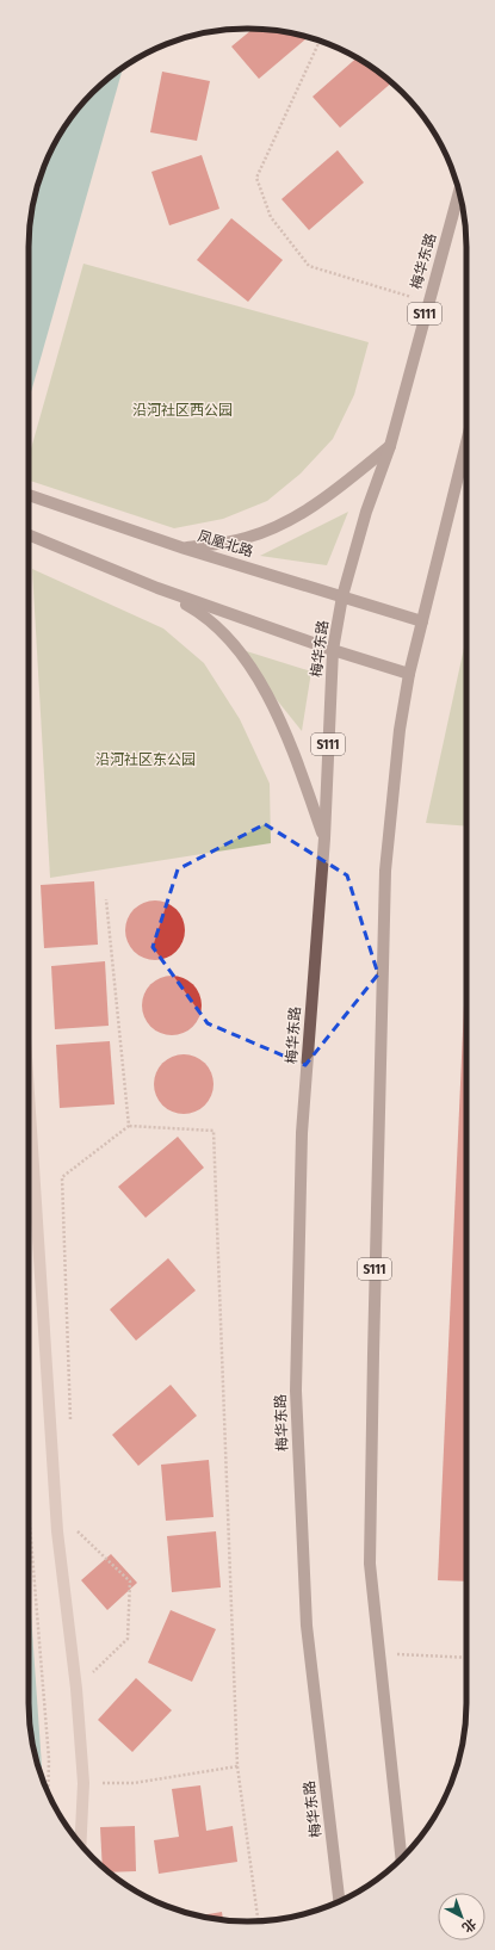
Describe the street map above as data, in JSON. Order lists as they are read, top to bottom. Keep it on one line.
{"streets":{"main road":["梅华东路","S111","凤凰北路"]},"crossings":[["梅华东路","凤凰北路"],["S111","凤凰北路"]],"parks":["沿河社区西公园","沿河社区东公园"],"north":"bottom right"}
